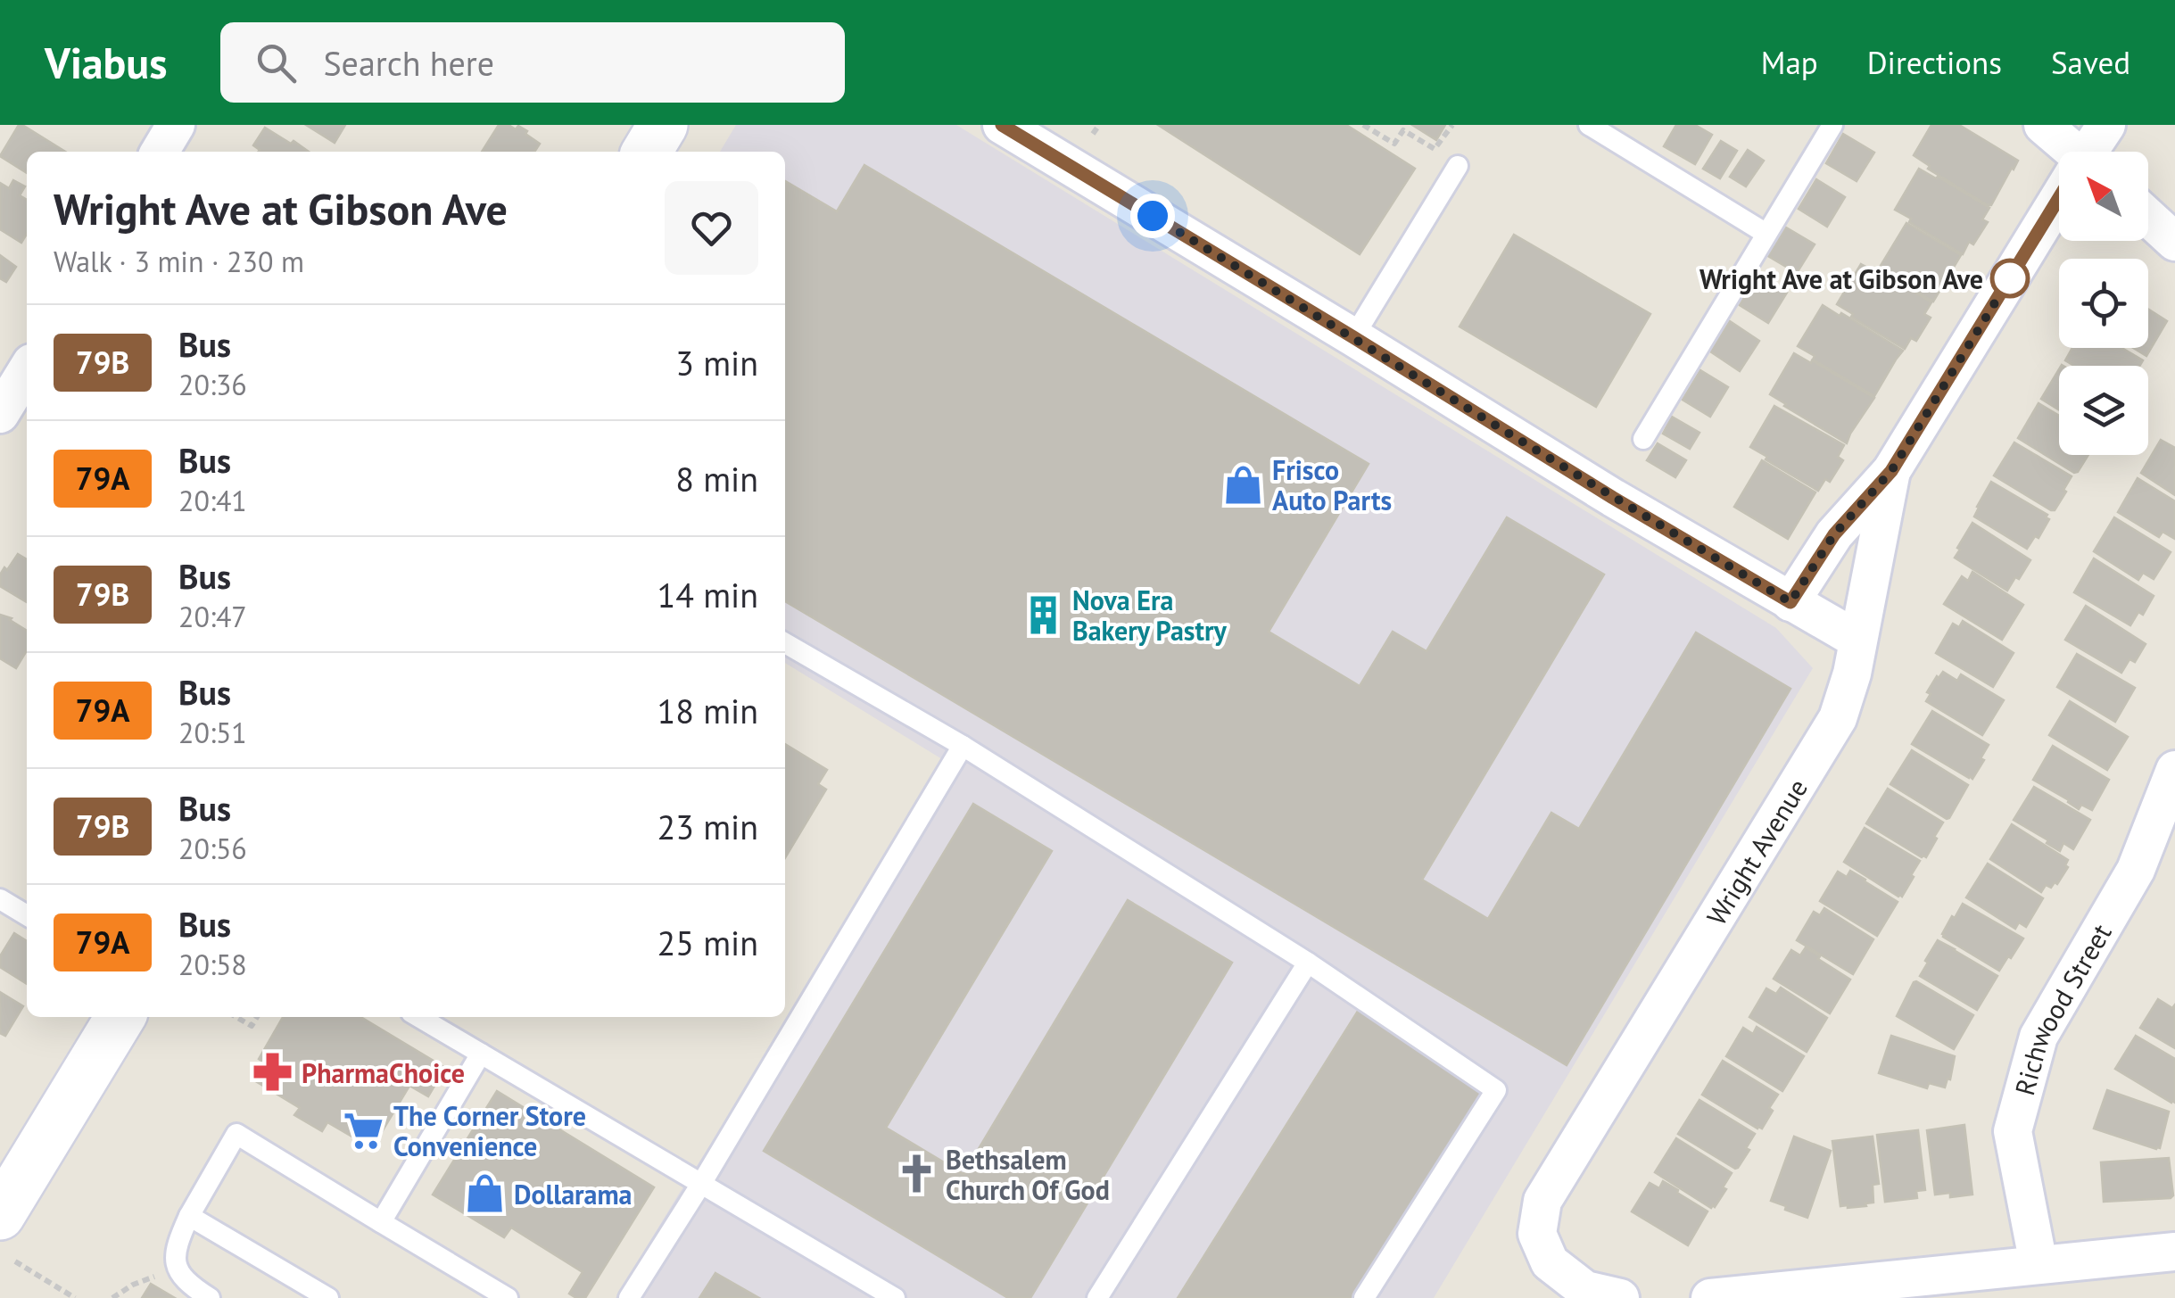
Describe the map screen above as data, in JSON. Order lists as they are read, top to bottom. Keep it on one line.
{"streets":{"street":["Wright Avenue","Richwood Street"]},"places":{"other":["Wright Ave at Gibson Ave"],"shop":["Frisco Auto Parts","Dollarama"],"building":["Nova Era Bakery Pastry"],"pharmacy":["PharmaChoice"],"supermarket":["The Corner Store Convenience"],"church":["Bethsalem Church Of God"]},"lines":["bus line 79B"],"north":"top left","page":{"header":"Viabus","search":"Search here","nav":["Map","Directions","Saved"],"heading":["Wright Ave at Gibson Ave","Walk · 3 min · 230 m"],"list":[{"mark":"79B","name":"Bus","note":"20:36","value":"3 min"},{"mark":"79A","name":"Bus","note":"20:41","value":"8 min"},{"mark":"79B","name":"Bus","note":"20:47","value":"14 min"},{"mark":"79A","name":"Bus","note":"20:51","value":"18 min"},{"mark":"79B","name":"Bus","note":"20:56","value":"23 min"},{"mark":"79A","name":"Bus","note":"20:58","value":"25 min"}]}}
